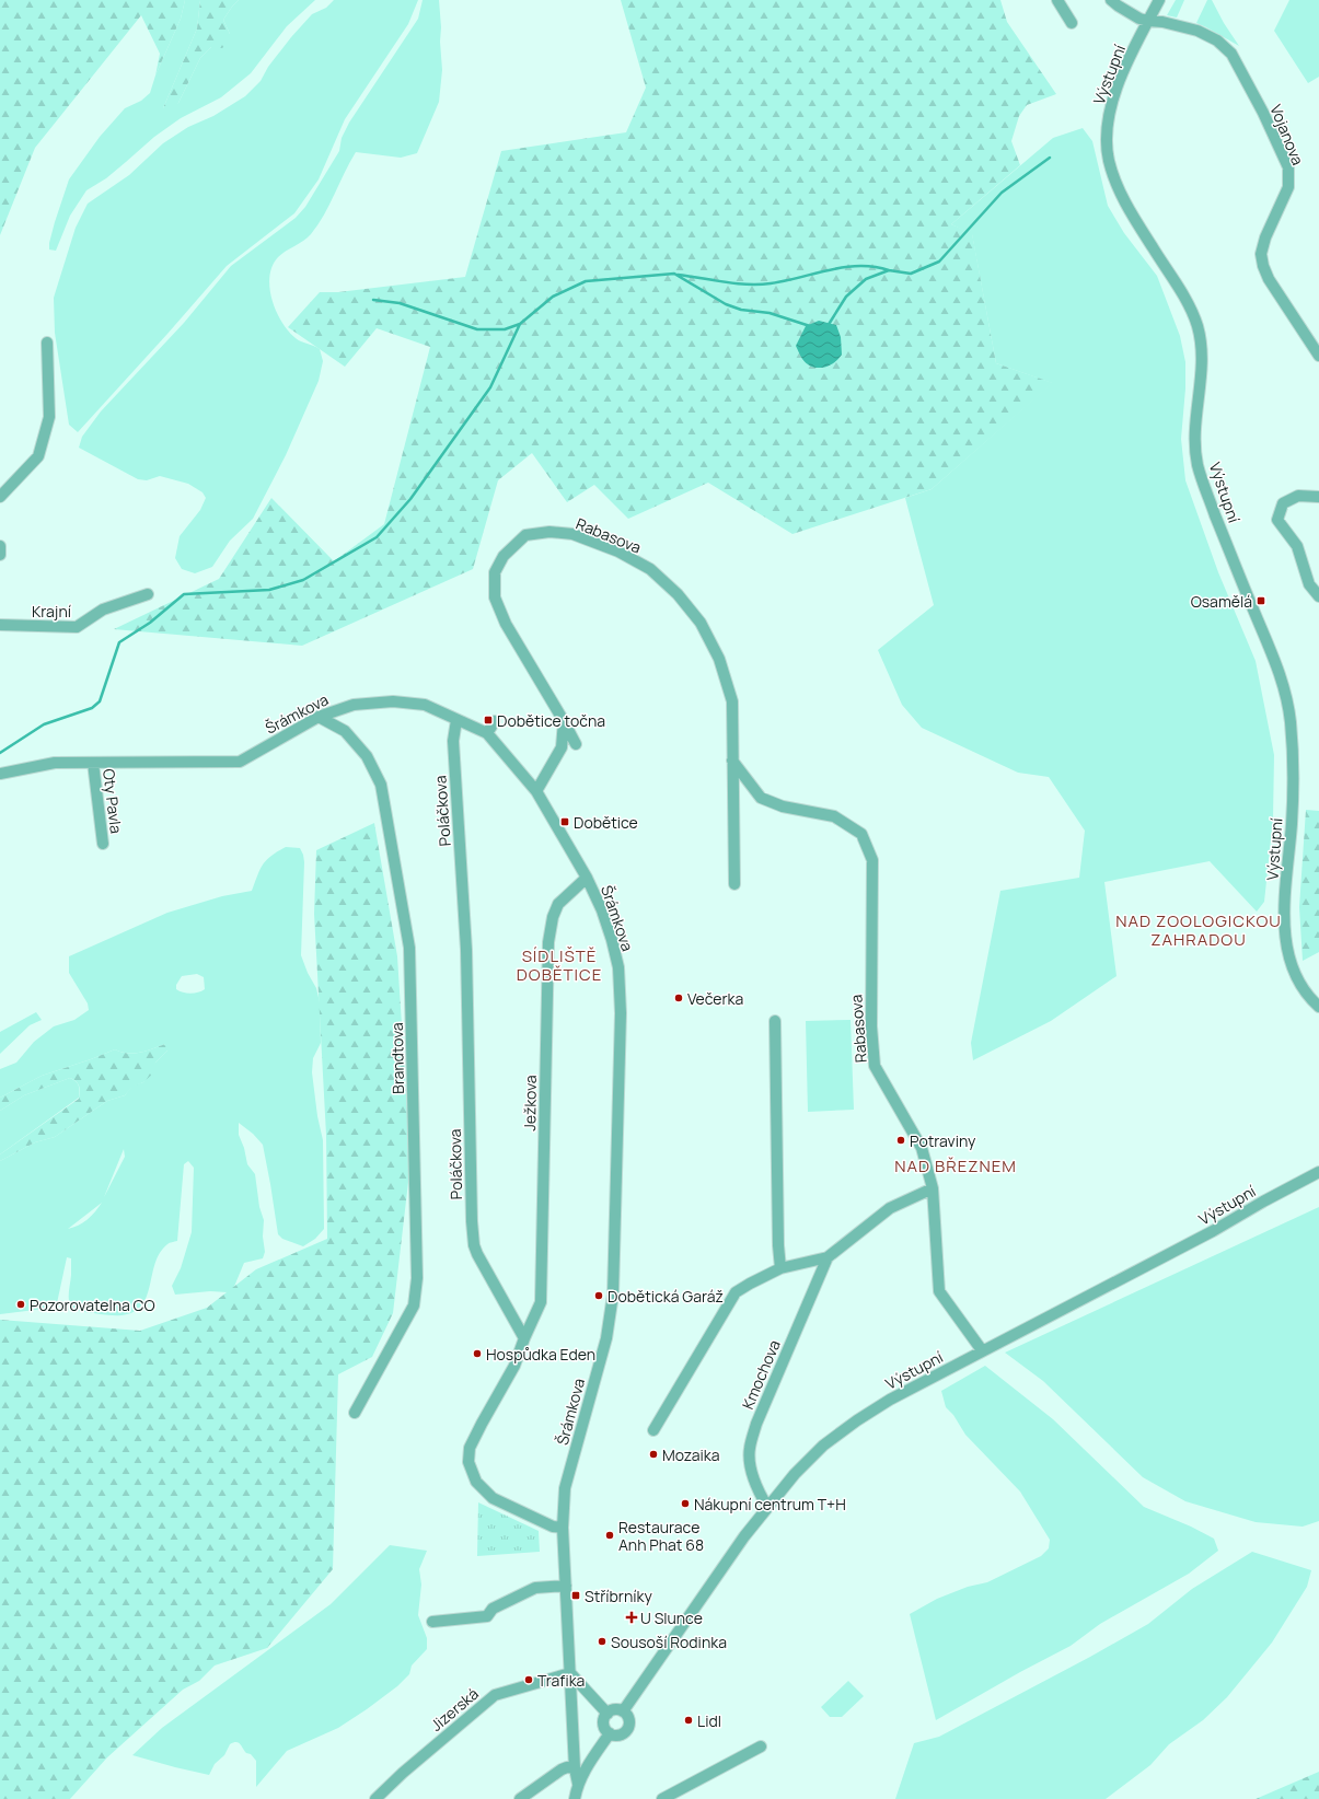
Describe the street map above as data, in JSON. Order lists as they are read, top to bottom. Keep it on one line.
{"streets":{"street":["Výstupní","Vojanova","Rabasova","Krajní","Šrámkova","Oty Pavla","Poláčkova","Brandtova","Ježkova","Kmochova","Jizerská"]},"crossings":[["Výstupní","Vojanova"],["Výstupní","Rabasova"],["Výstupní","Kmochova"],["Rabasova","Kmochova"],["Šrámkova","Oty Pavla"],["Šrámkova","Poláčkova"],["Šrámkova","Brandtova"],["Šrámkova","Ježkova"],["Šrámkova","Jizerská"],["Poláčkova","Ježkova"]],"districts":["NAD ZOOLOGICKOU ZAHRADOU","SÍDLIŠTĚ DOBĚTICE","NAD BŘEZNEM"],"places":{"transit":["Osamělá","Dobětice točna","Dobětice","Stříbrníky"],"other":["Večerka","Potraviny","Dobětická Garáž","Pozorovatelna CO","Hospůdka Eden","Mozaika","Nákupní centrum T+H","Restaurace Anh Phat 68","Sousoší Rodinka","Trafika","Lidl"],"health":["U Slunce"]}}
